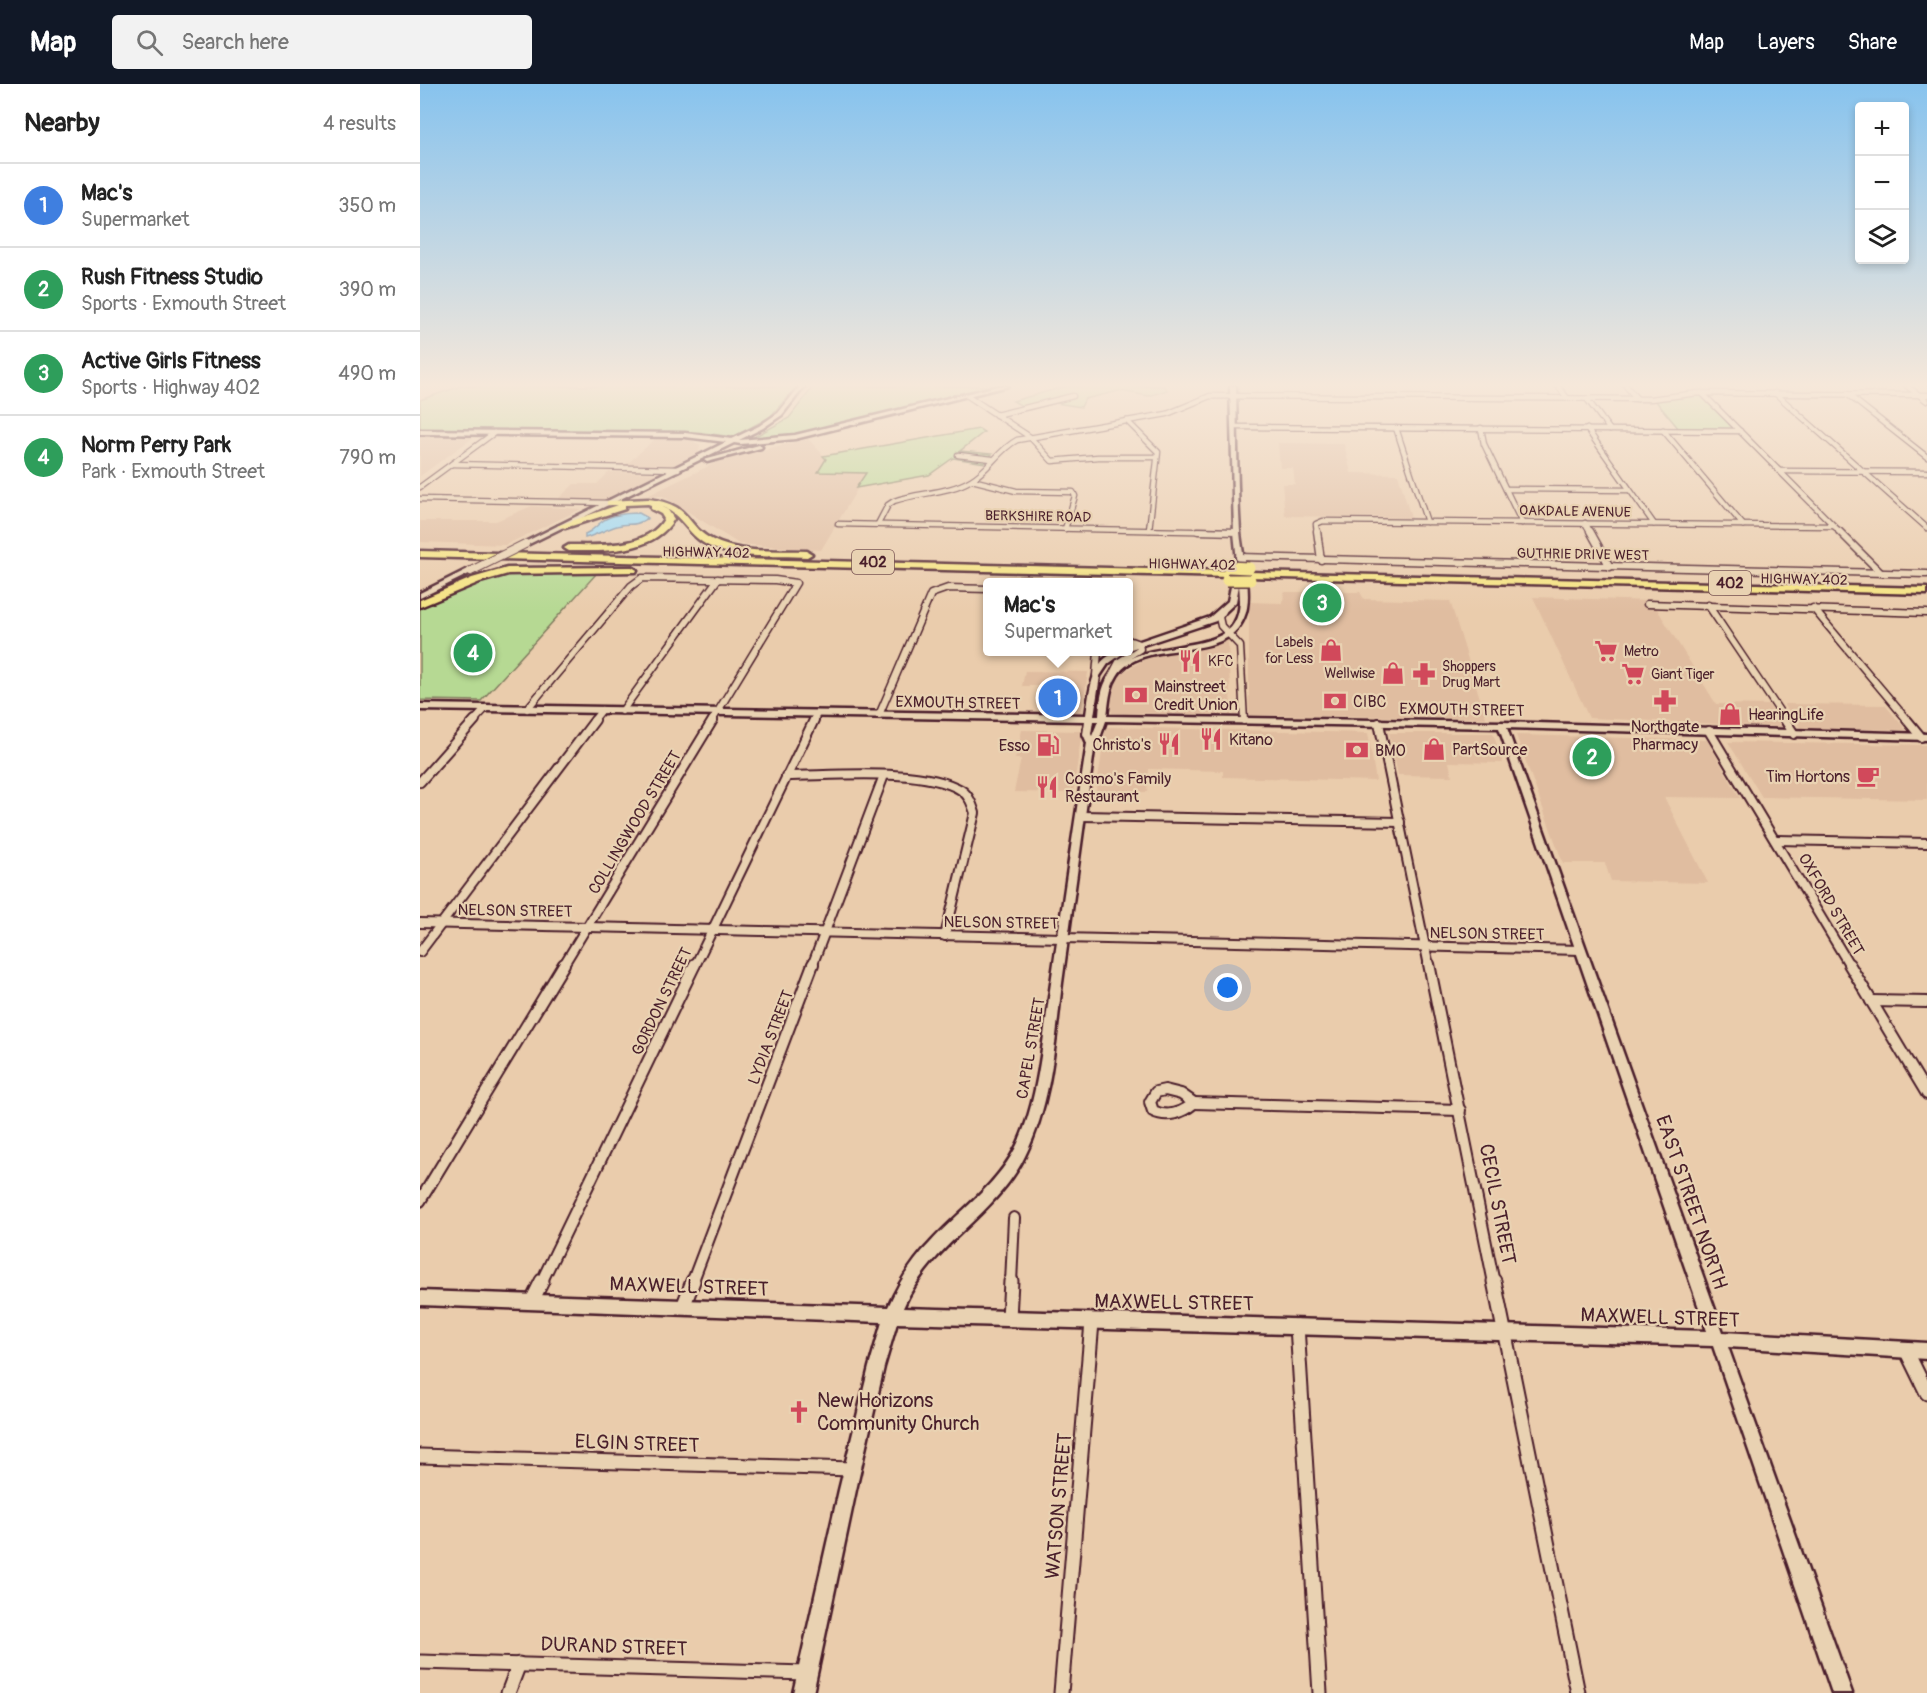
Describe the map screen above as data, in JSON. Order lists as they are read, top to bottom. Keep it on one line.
{"streets":{"highway":["HIGHWAY 402","402"],"street":["OAKDALE AVENUE","BERKSHIRE ROAD","GUTHRIE DRIVE WEST","EXMOUTH STREET","COLLINGWOOD STREET","OXFORD STREET","NELSON STREET","GORDON STREET","LYDIA STREET","CAPEL STREET","EAST STREET NORTH","CECIL STREET","MAXWELL STREET","ELGIN STREET","WATSON STREET","DURAND STREET"]},"crossings":[["OAKDALE AVENUE","GUTHRIE DRIVE WEST"],["EXMOUTH STREET","COLLINGWOOD STREET"],["EXMOUTH STREET","OXFORD STREET"],["EXMOUTH STREET","GORDON STREET"],["EXMOUTH STREET","CAPEL STREET"],["EXMOUTH STREET","EAST STREET NORTH"],["EXMOUTH STREET","CECIL STREET"],["COLLINGWOOD STREET","NELSON STREET"],["NELSON STREET","GORDON STREET"],["NELSON STREET","LYDIA STREET"],["NELSON STREET","CAPEL STREET"],["NELSON STREET","EAST STREET NORTH"],["NELSON STREET","CECIL STREET"],["GORDON STREET","MAXWELL STREET"],["LYDIA STREET","MAXWELL STREET"],["CAPEL STREET","MAXWELL STREET"],["CAPEL STREET","ELGIN STREET"],["CAPEL STREET","DURAND STREET"],["EAST STREET NORTH","MAXWELL STREET"],["CECIL STREET","MAXWELL STREET"],["MAXWELL STREET","WATSON STREET"]],"places":{"shop":["Labels for Less","Wellwise","HearingLife","PartSource"],"supermarket":["Metro","Giant Tiger"],"restaurant":["KFC","Kitano","Christo's","Cosmo's Family Restaurant"],"pharmacy":["Shoppers Drug Mart","Northgate Pharmacy"],"bank":["Mainstreet Credit Union","CIBC","BMO"],"fuel station":["Esso"],"cafe":["Tim Hortons"],"church":["New Horizons Community Church"]},"page":{"header":"Map","search":"Search here","nav":["Map","Layers","Share"],"heading":["Nearby","4 results"],"map_buttons":["+","−"],"list":[{"mark":"1","name":"Mac's","note":"Supermarket","value":"350 m"},{"mark":"2","name":"Rush Fitness Studio","note":"Sports · Exmouth Street","value":"390 m"},{"mark":"3","name":"Active Girls Fitness","note":"Sports · Highway 402","value":"490 m"},{"mark":"4","name":"Norm Perry Park","note":"Park · Exmouth Street","value":"790 m"}],"popup":["Mac's","Supermarket"],"pins":["3","4","1","2"]}}
